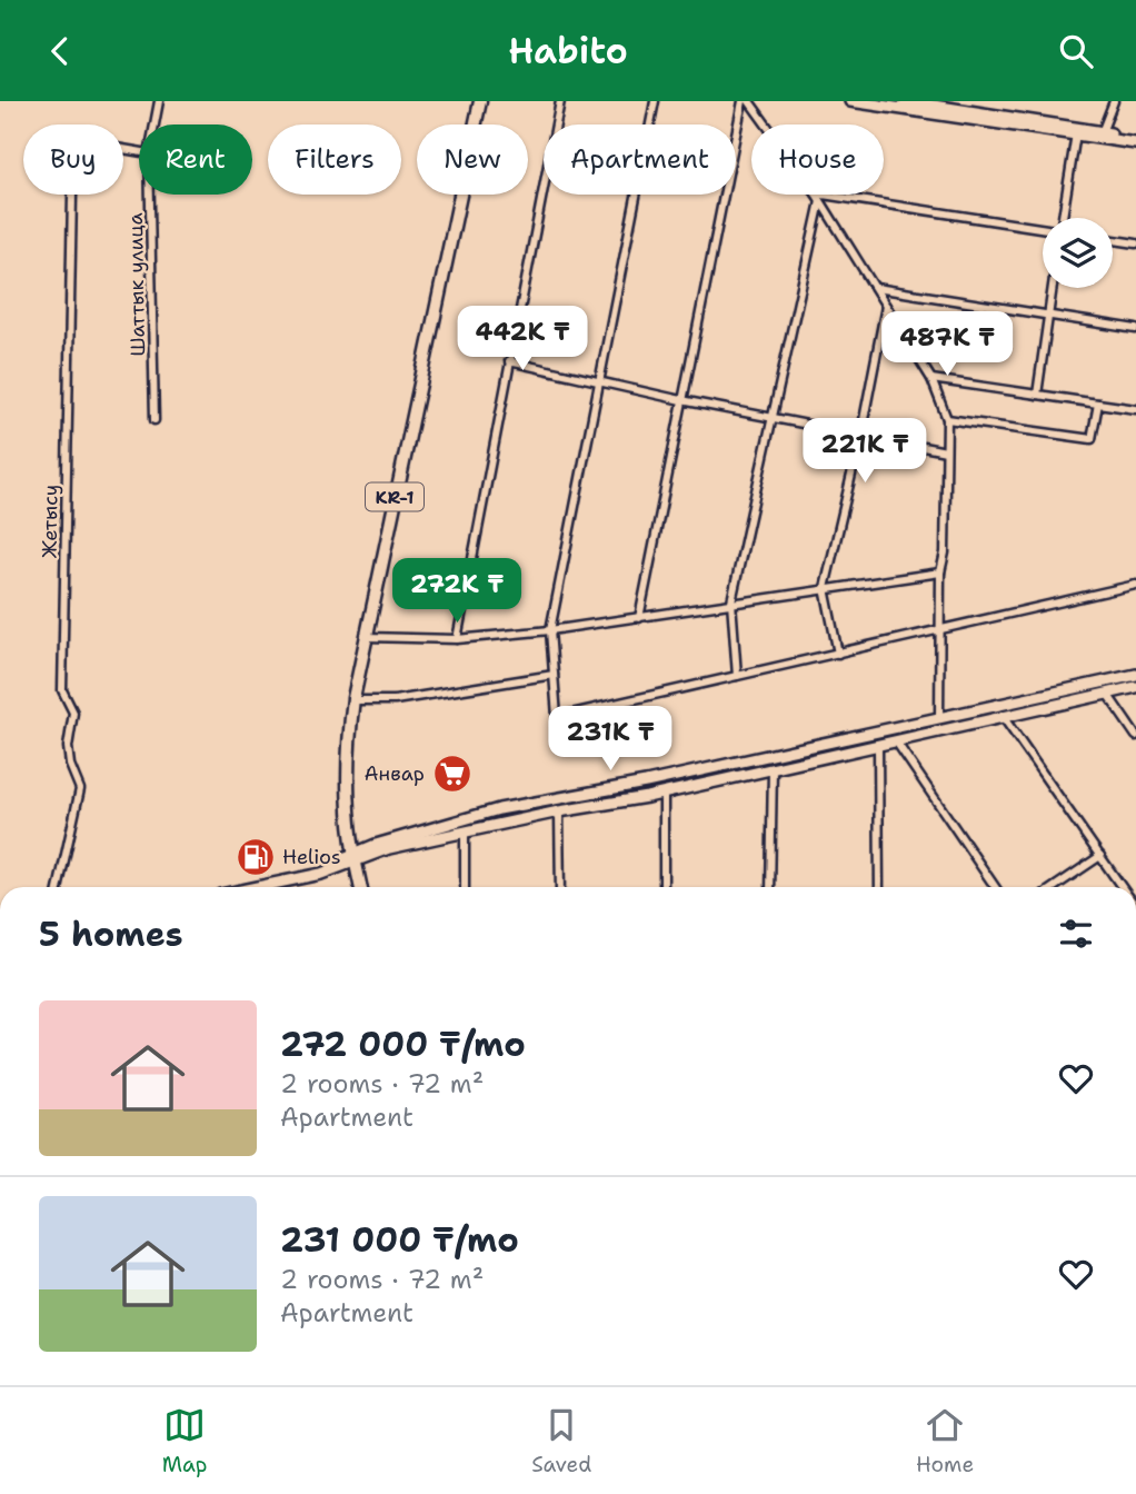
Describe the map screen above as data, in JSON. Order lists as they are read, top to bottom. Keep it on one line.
{"streets":{"main road":["KR-1"],"street":["Шаттык улица","Жетысу"]},"places":{"supermarket":["Анвар"],"fuel station":["Helios"]},"page":{"header":"Habito","chip":["Buy","Rent","Filters","New","Apartment","House"],"price":["442K ₸","487K ₸","221K ₸","272K ₸","231K ₸"],"heading":"5 homes","list":[{"name":"272 000 ₸/mo","note":"2 rooms · 72 m² · Apartment"},{"name":"231 000 ₸/mo","note":"2 rooms · 72 m² · Apartment"}],"tabs":["Map","Saved","Home"]}}
